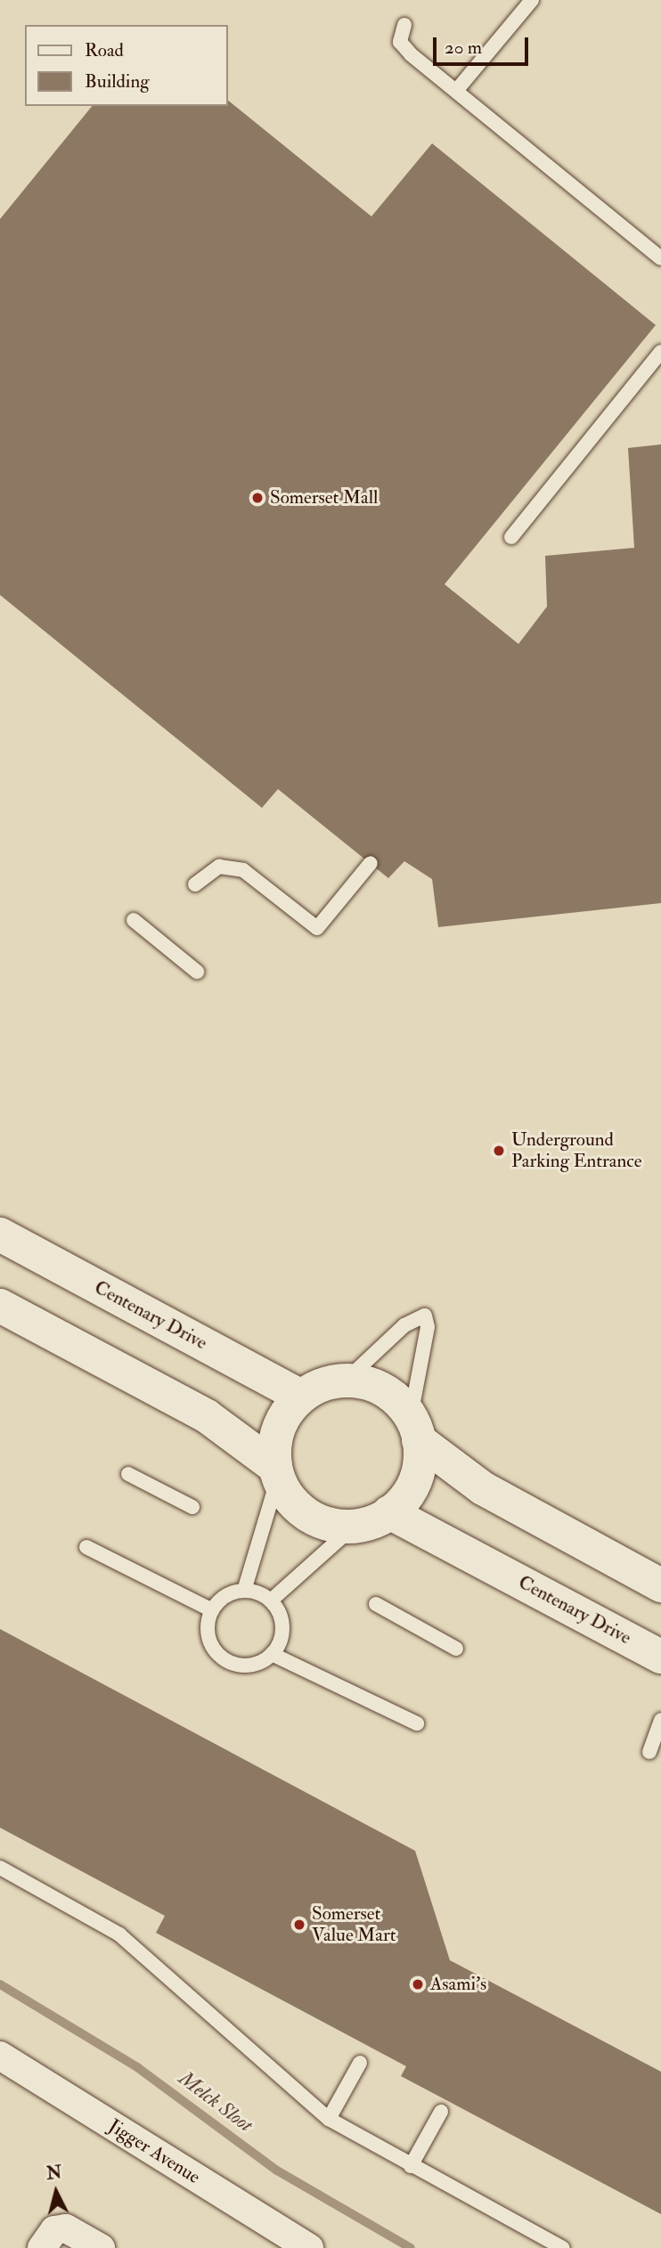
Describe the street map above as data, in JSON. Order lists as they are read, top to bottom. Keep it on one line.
{"streets":{"street":["Centenary Drive","Jigger Avenue"]},"water":["Melck Sloot"],"places":["Somerset Mall","Underground Parking Entrance","Somerset Value Mart","Asami's"],"legend":["Road","Building"],"scale_bar":"20 m","north":"top"}
